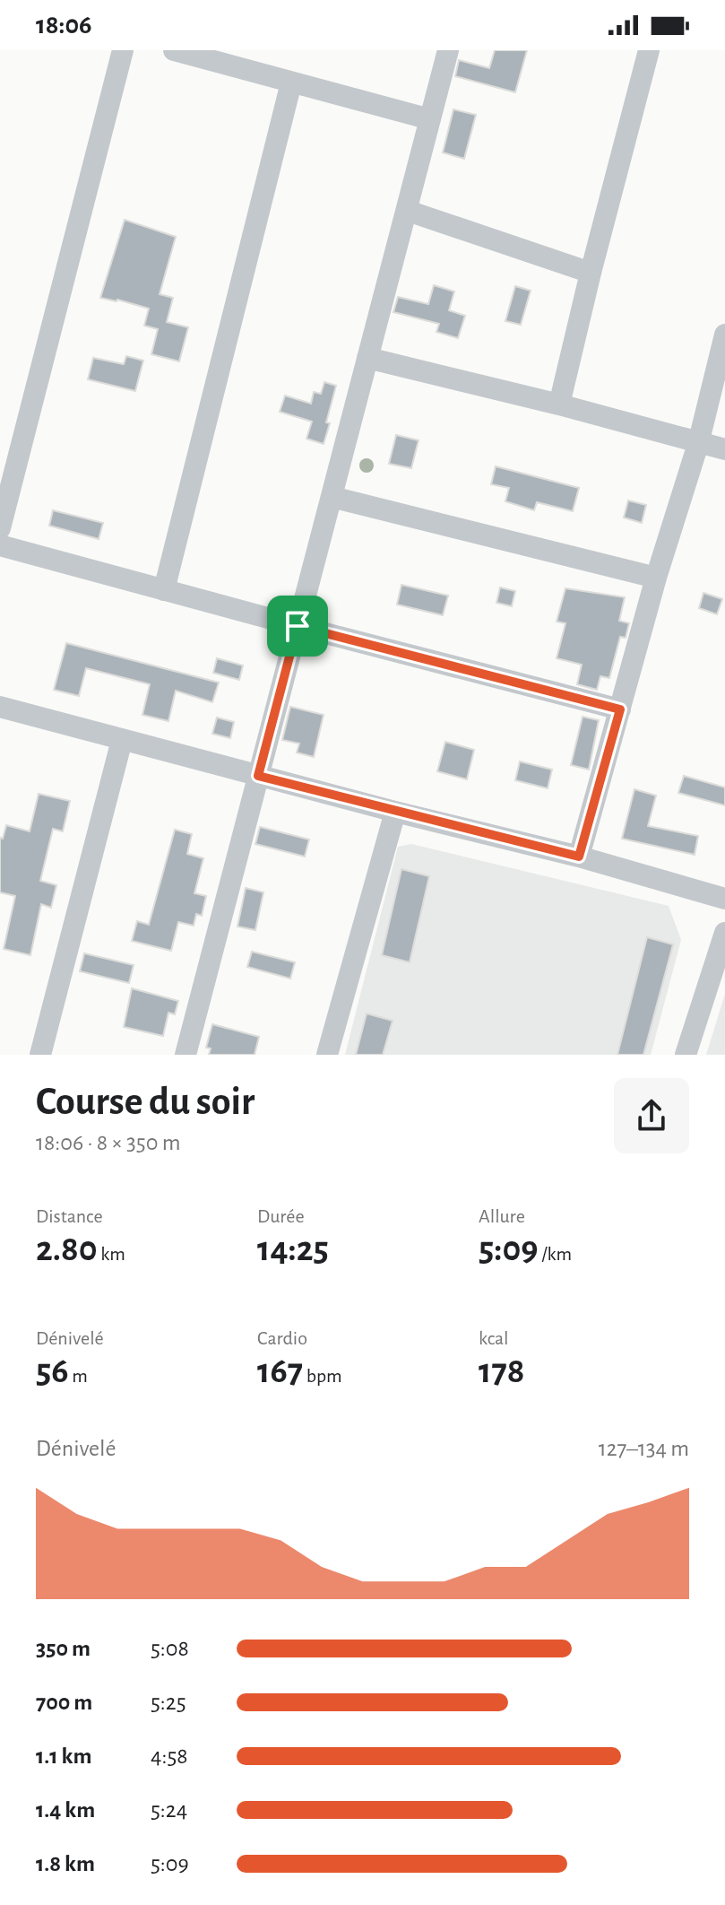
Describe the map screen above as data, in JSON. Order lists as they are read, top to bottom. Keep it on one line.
{"page":{"status":"18:06","heading":["Course du soir","18:06 · 8 × 350 m"],"stats":[["Distance","2.80 km"],["Durée","14:25"],["Allure","5:09 /km"],["Dénivelé","56 m"],["Cardio","167 bpm"],["kcal","178"]],"chart":["Dénivelé","127–134 m"],"list":[{"name":"350 m","note":"5:08"},{"name":"700 m","note":"5:25"},{"name":"1.1 km","note":"4:58"},{"name":"1.4 km","note":"5:24"},{"name":"1.8 km","note":"5:09"}]}}
